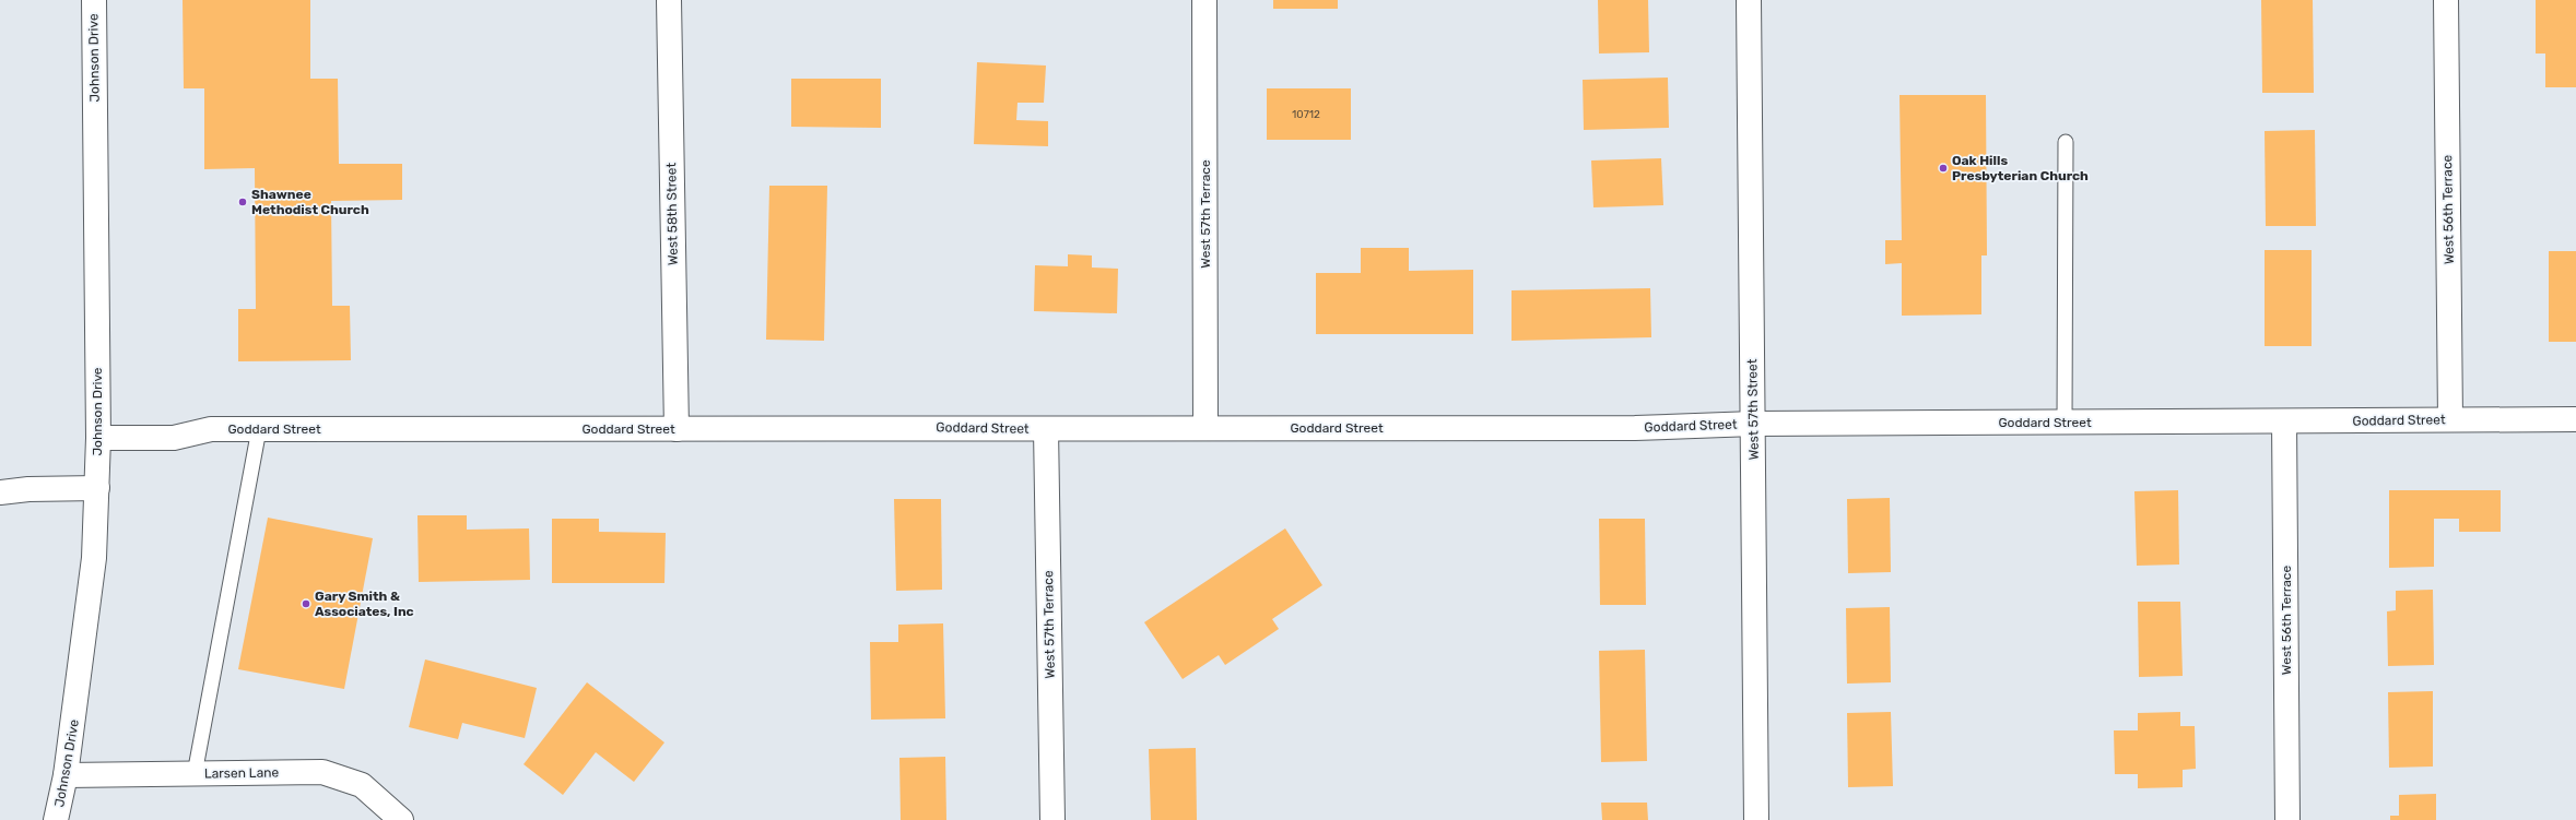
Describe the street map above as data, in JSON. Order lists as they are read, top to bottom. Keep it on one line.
{"streets":{"street":["Johnson Drive","West 56th Terrace","West 58th Street","West 57th Terrace","West 57th Street","Goddard Street","Larsen Lane"]},"crossings":[["Johnson Drive","Goddard Street"],["Johnson Drive","Larsen Lane"],["West 56th Terrace","Goddard Street"],["West 58th Street","Goddard Street"],["West 57th Terrace","Goddard Street"],["West 57th Street","Goddard Street"]],"places":["Oak Hills Presbyterian Church","Shawnee Methodist Church","Gary Smith & Associates, Inc"],"house_numbers":["10712"]}
